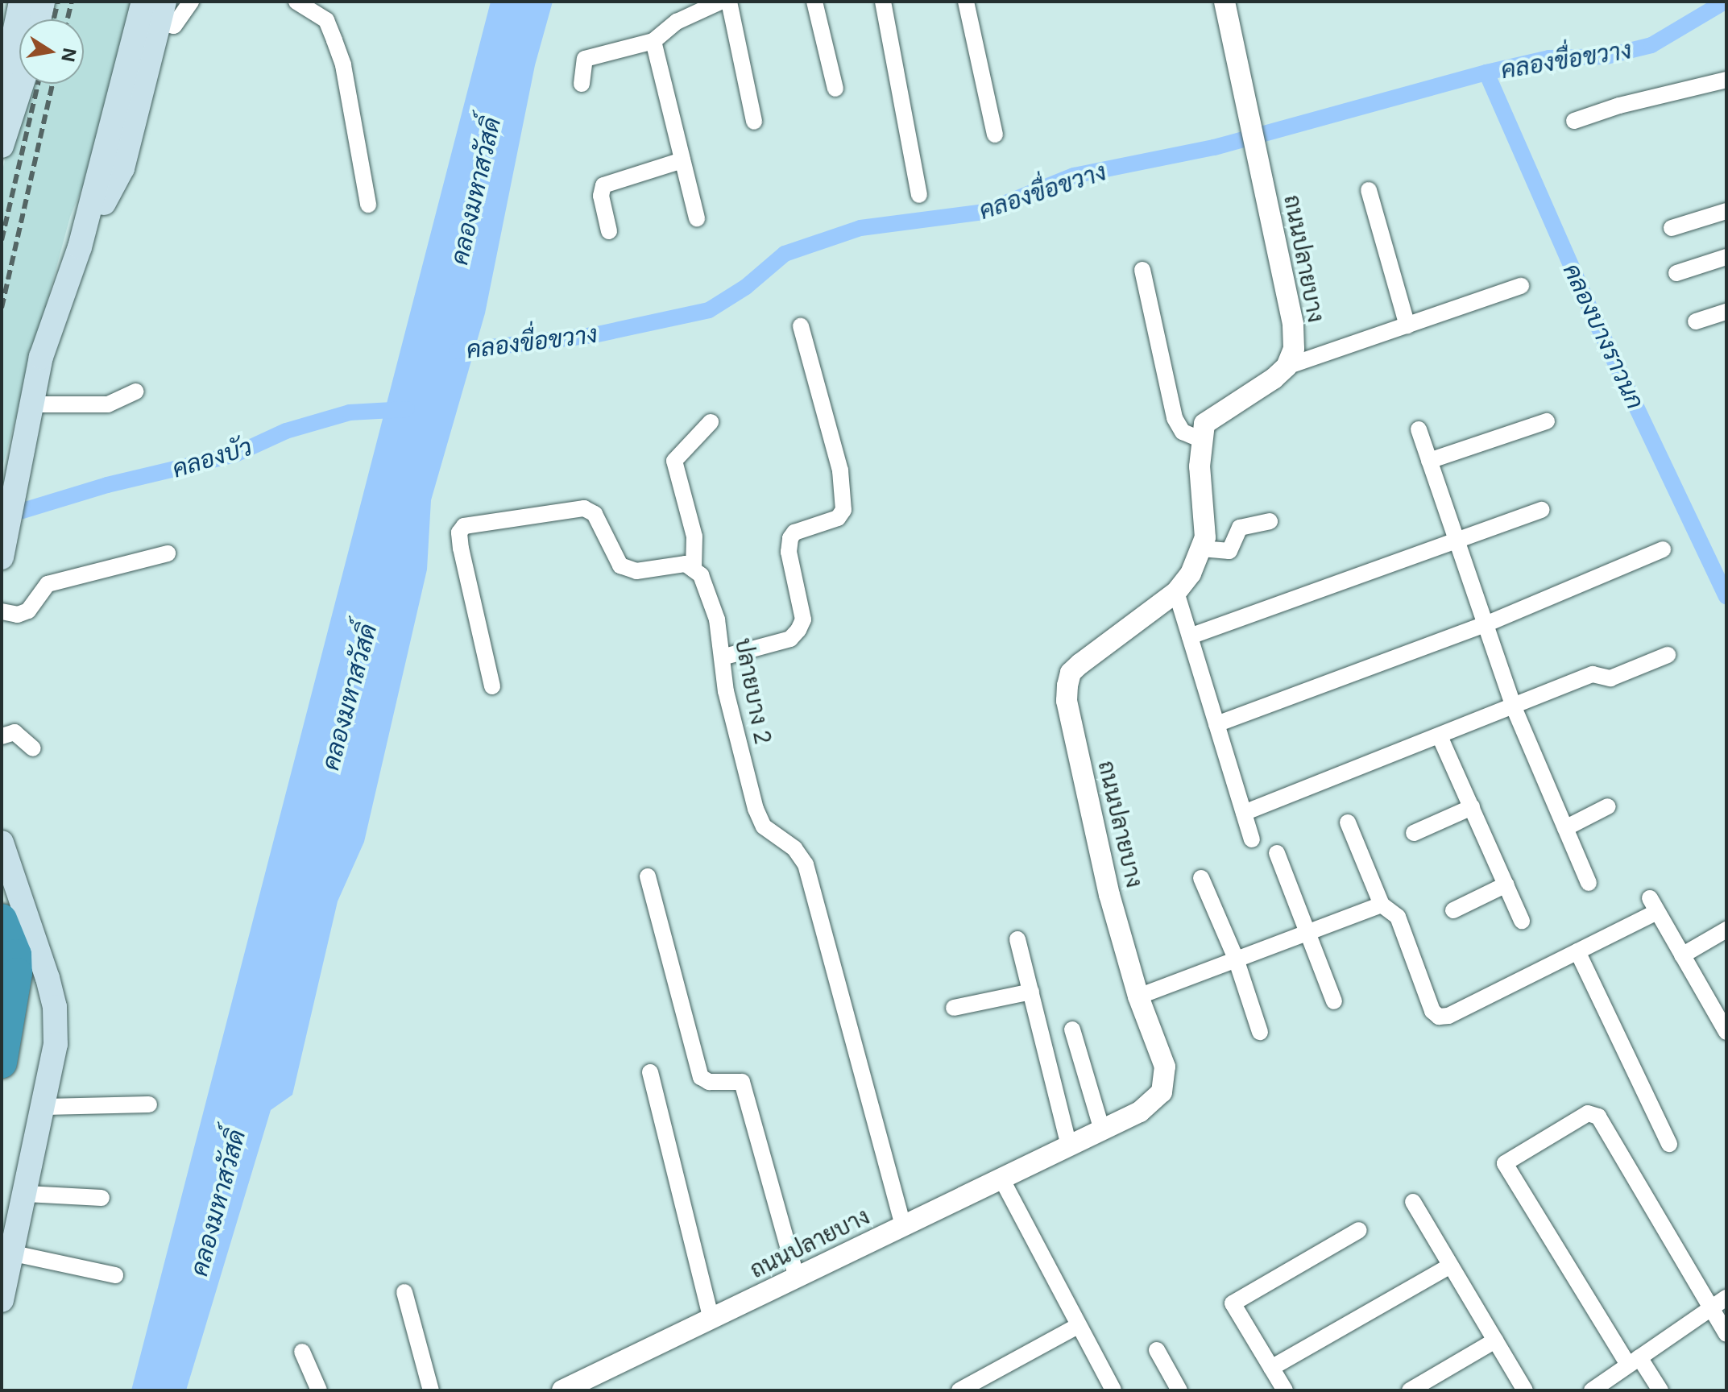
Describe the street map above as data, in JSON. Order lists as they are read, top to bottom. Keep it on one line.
{"streets":{"street":["ถนนปลายบาง","ปลายบาง 2"]},"crossings":[["ถนนปลายบาง","ปลายบาง 2"]],"water":["คลองขื่อขวาง","คลองมหาสวัสดิ์","คลองบางราวนก","คลองบัว"],"north":"right"}
